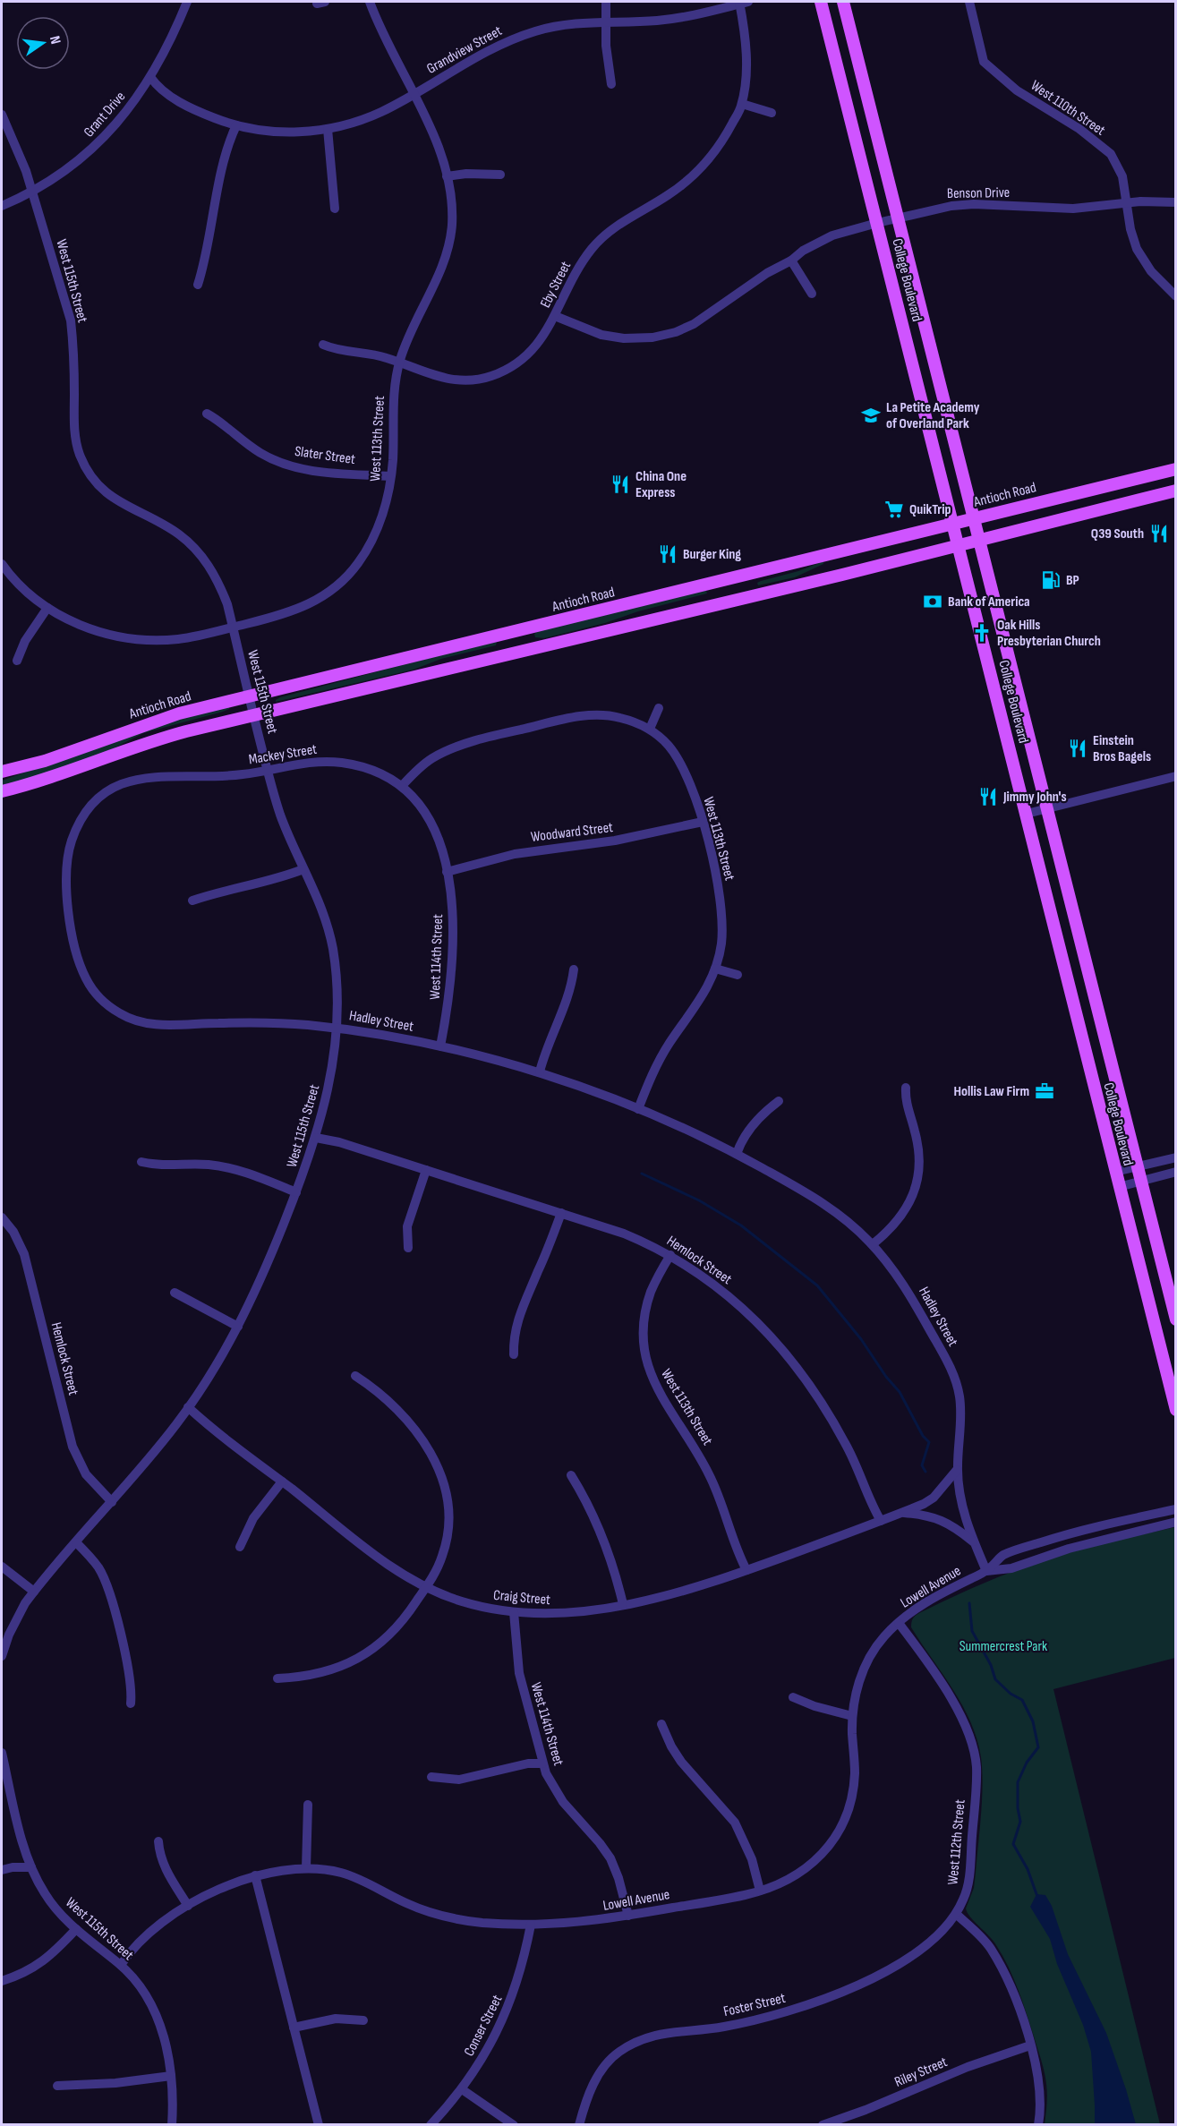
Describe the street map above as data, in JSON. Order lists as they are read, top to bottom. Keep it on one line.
{"streets":{"main road":["College Boulevard","Antioch Road"],"street":["Grandview Street","West 110th Street","Grant Drive","Benson Drive","West 115th Street","Eby Street","West 113th Street","Slater Street","Mackey Street","Woodward Street","West 114th Street","Hadley Street","Hemlock Street","Lowell Avenue","Craig Street","West 112th Street","Foster Street","Conser Street","Riley Street"]},"crossings":[["Grandview Street","Grant Drive"],["Grandview Street","West 113th Street"],["West 110th Street","Benson Drive"],["Grant Drive","West 115th Street"],["Benson Drive","College Boulevard"],["Benson Drive","Eby Street"],["College Boulevard","Antioch Road"],["West 115th Street","West 113th Street"],["West 115th Street","Antioch Road"],["West 115th Street","Mackey Street"],["West 115th Street","Hadley Street"],["West 115th Street","Hemlock Street"],["West 115th Street","Lowell Avenue"],["West 115th Street","Craig Street"],["Eby Street","West 113th Street"],["West 113th Street","Slater Street"],["West 113th Street","Woodward Street"],["West 113th Street","Hadley Street"],["West 113th Street","Hemlock Street"],["West 113th Street","Craig Street"],["Mackey Street","West 114th Street"],["Mackey Street","Hadley Street"],["Woodward Street","West 114th Street"],["West 114th Street","Hadley Street"],["West 114th Street","Lowell Avenue"],["West 114th Street","Craig Street"],["Hadley Street","Lowell Avenue"],["Hadley Street","Craig Street"],["Hemlock Street","Craig Street"],["Lowell Avenue","West 112th Street"],["Lowell Avenue","Conser Street"],["West 112th Street","Foster Street"]],"parks":["Summercrest Park"],"places":{"school or university":["La Petite Academy of Overland Park"],"restaurant":["China One Express","Q39 South","Burger King","Einstein Bros Bagels","Jimmy John's"],"supermarket":["QuikTrip"],"fuel station":["BP"],"bank":["Bank of America"],"church":["Oak Hills Presbyterian Church"],"office":["Hollis Law Firm"]},"north":"right"}
